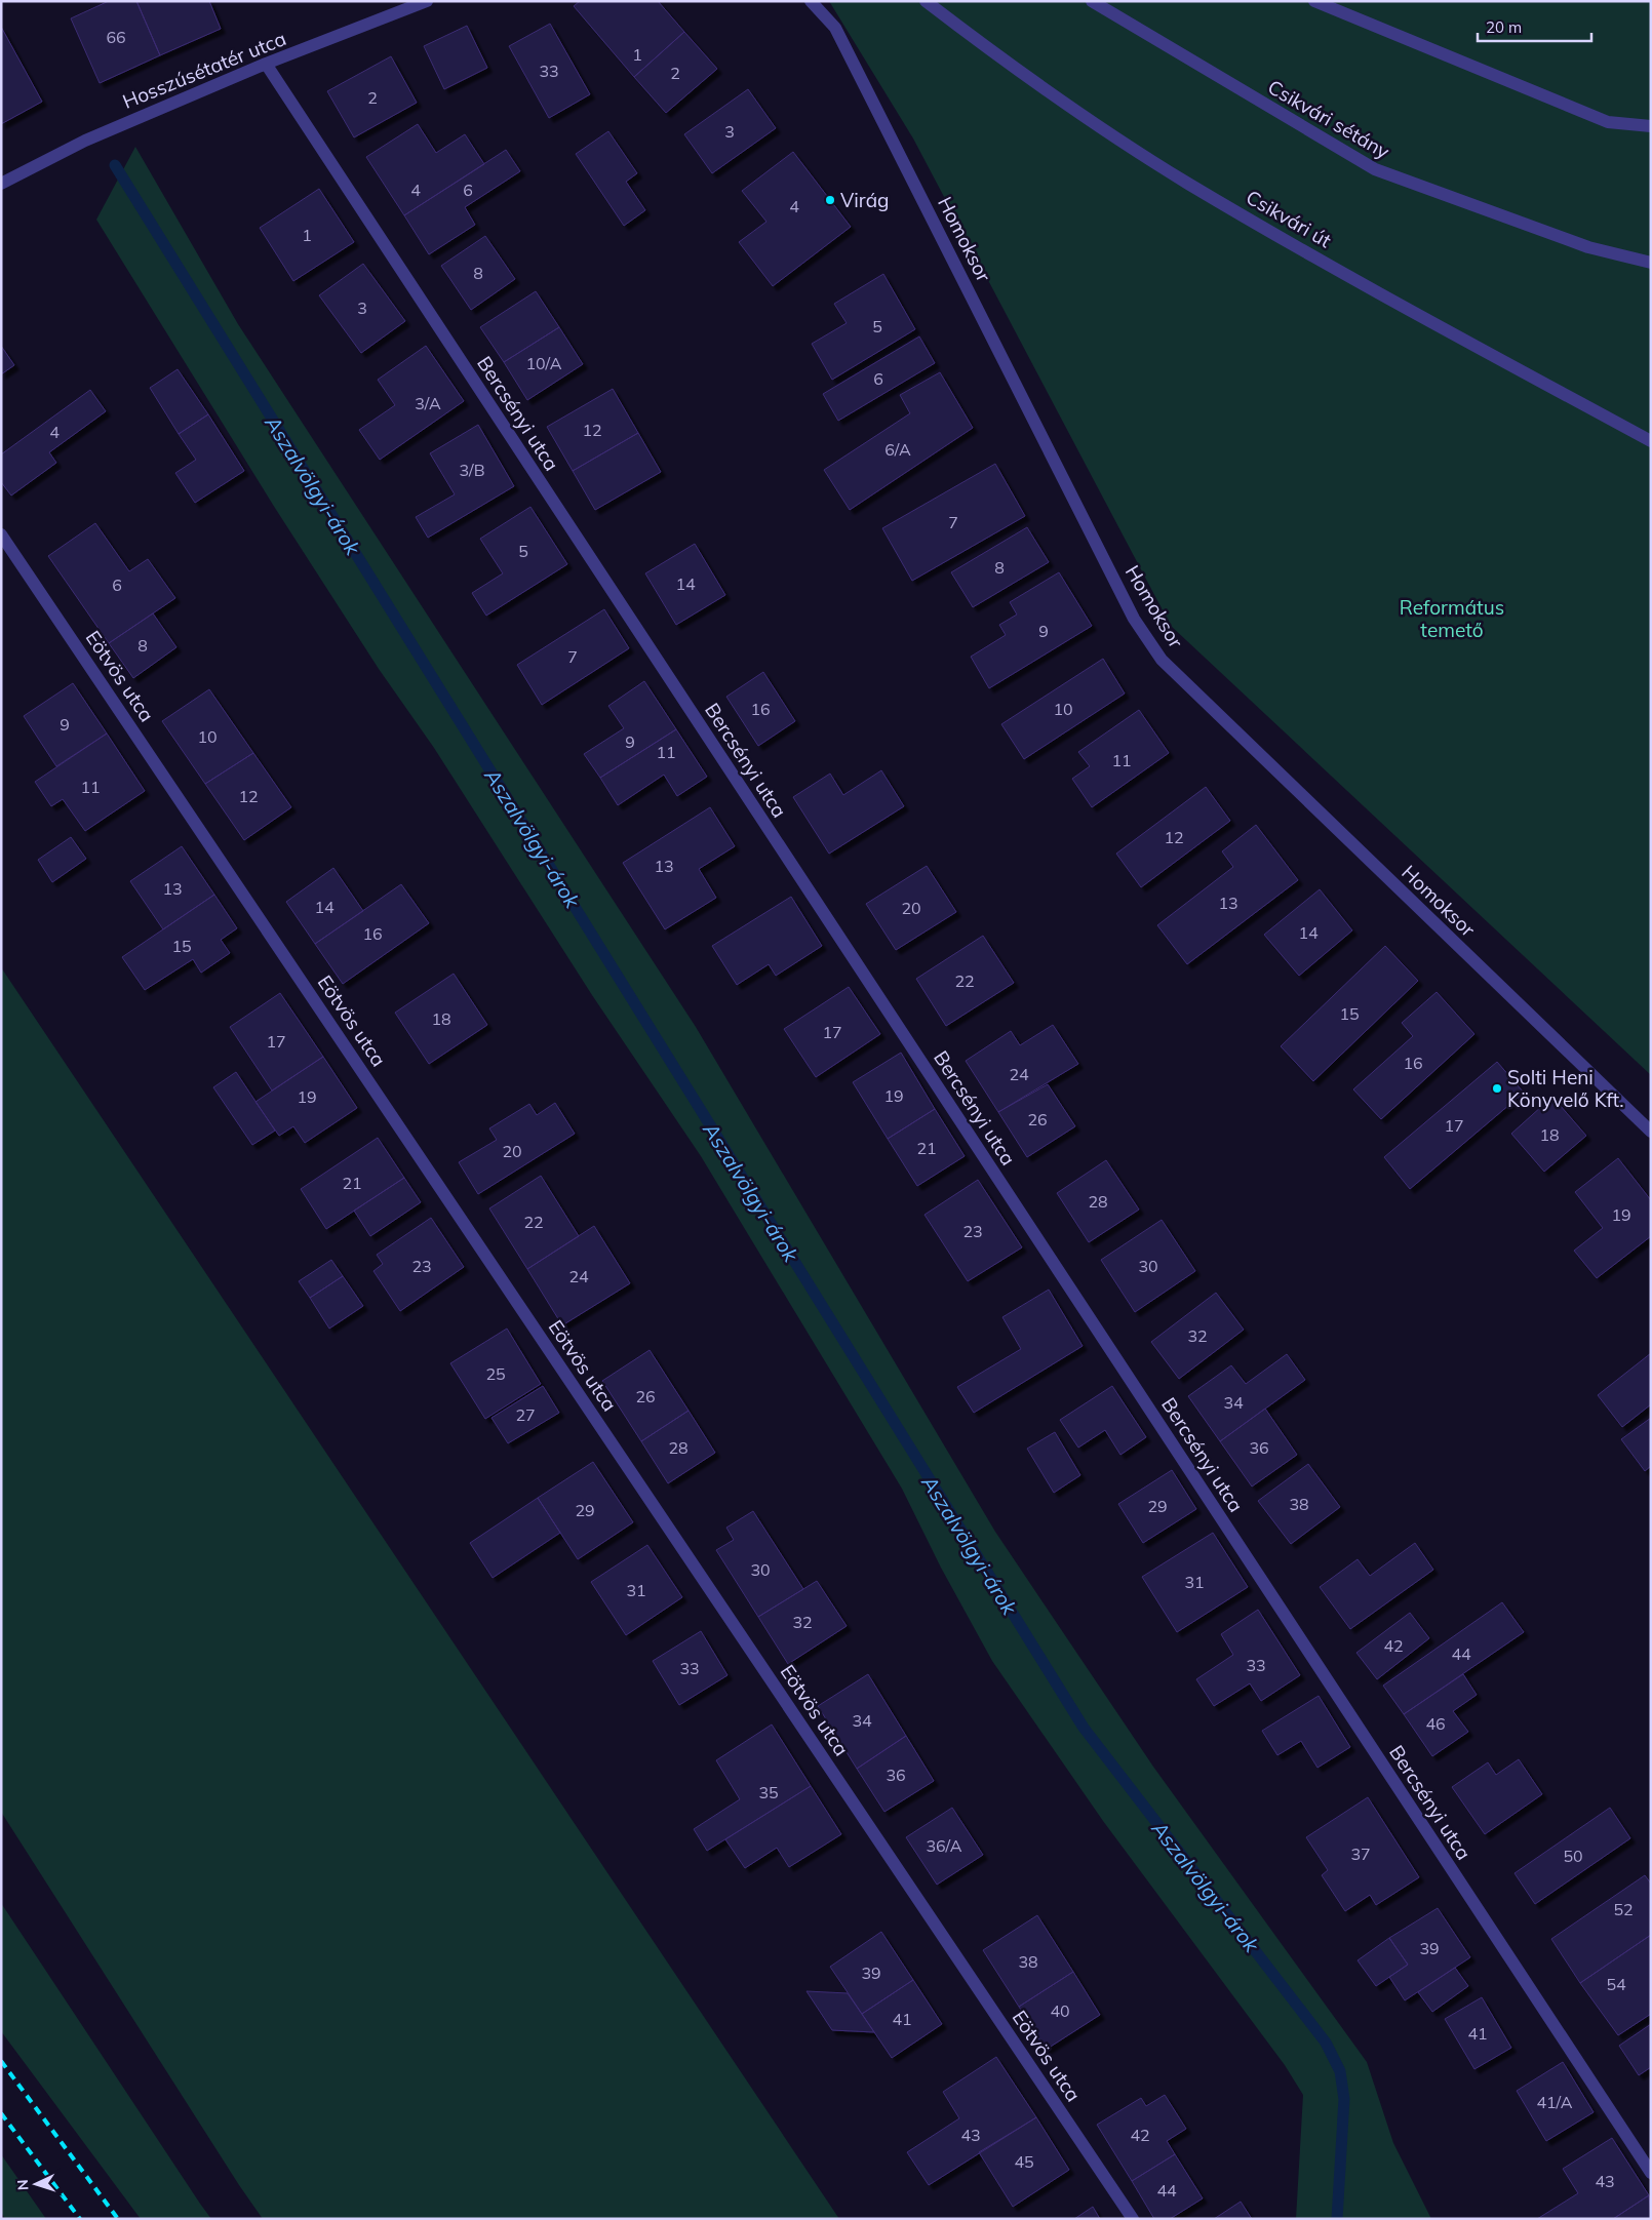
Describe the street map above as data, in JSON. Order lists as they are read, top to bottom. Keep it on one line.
{"streets":{"street":["Hosszúsétatér utca","Csikvári sétány","Csikvári út","Homoksor","Bercsényi utca","Eötvös utca"]},"crossings":[["Hosszúsétatér utca","Bercsényi utca"]],"water":["Aszalvölgyi-árok"],"parks":["Református temető"],"places":["Virág","Solti Heni Könyvelő Kft."],"house_numbers":["66","1","33","2","2","3","4","6","4","1","8","3","5","10/A","6","3/A","12","4","6/A","3/B","7","5","8","14","6","9","8","7","16","10","9","10","9","11","11","11","12","12","13","13","13","14","20","14","16","15","22","15","18","17","17","16","24","19","19","26","17","18","21","20","21","28","19","22","23","23","30","24","32","25","26","34","27","28","36","38","29","29","30","31","31","32","42","44","33","33","34","46","36","35","36/A","37","50","52","39","38","39","54","40","41","41","41/A","43","42","45","43","44"],"scale_bar":"20 m","north":"left"}
